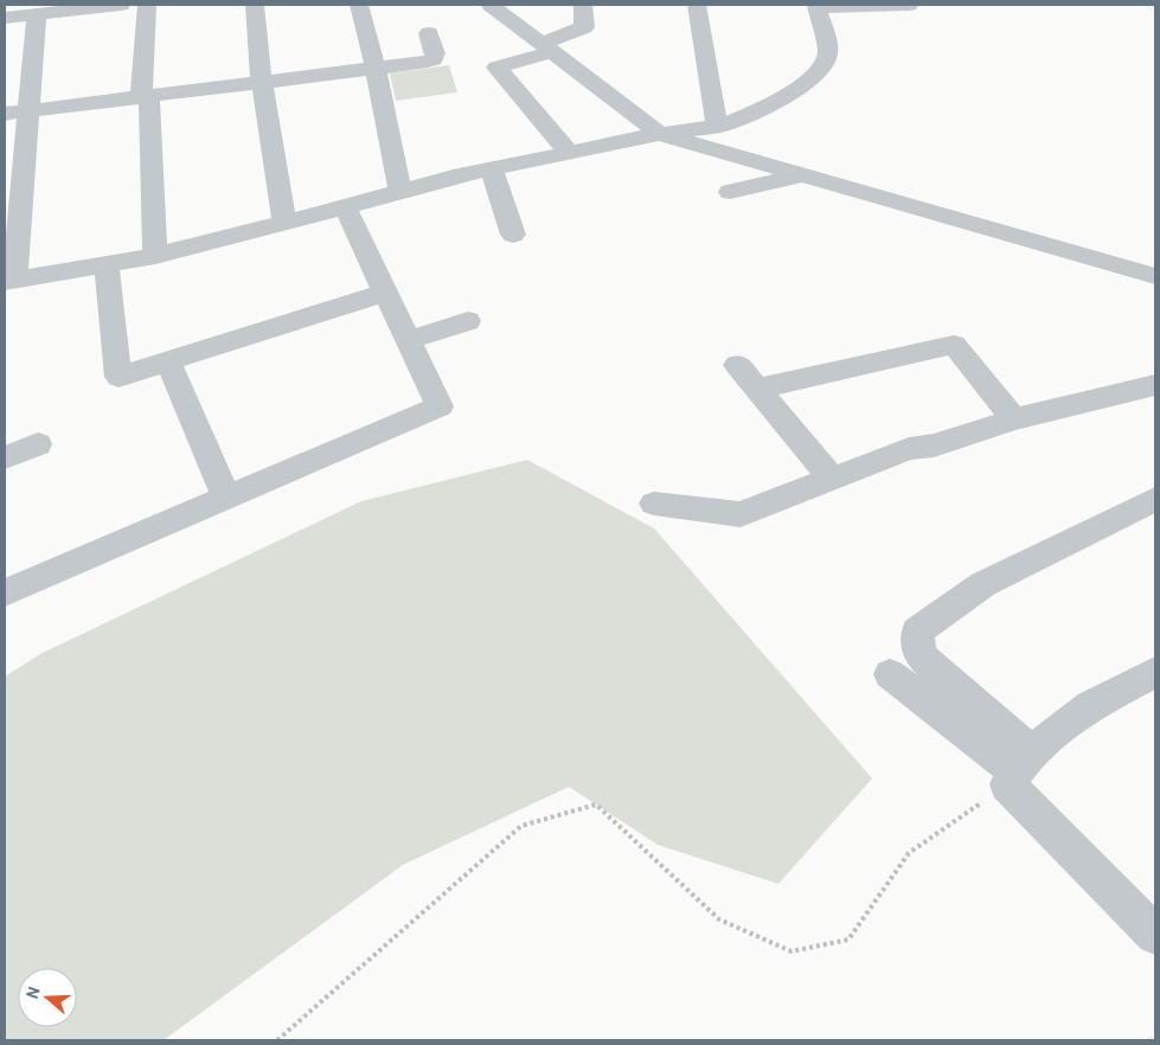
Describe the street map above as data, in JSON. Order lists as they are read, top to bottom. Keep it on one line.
{"north":"left"}
